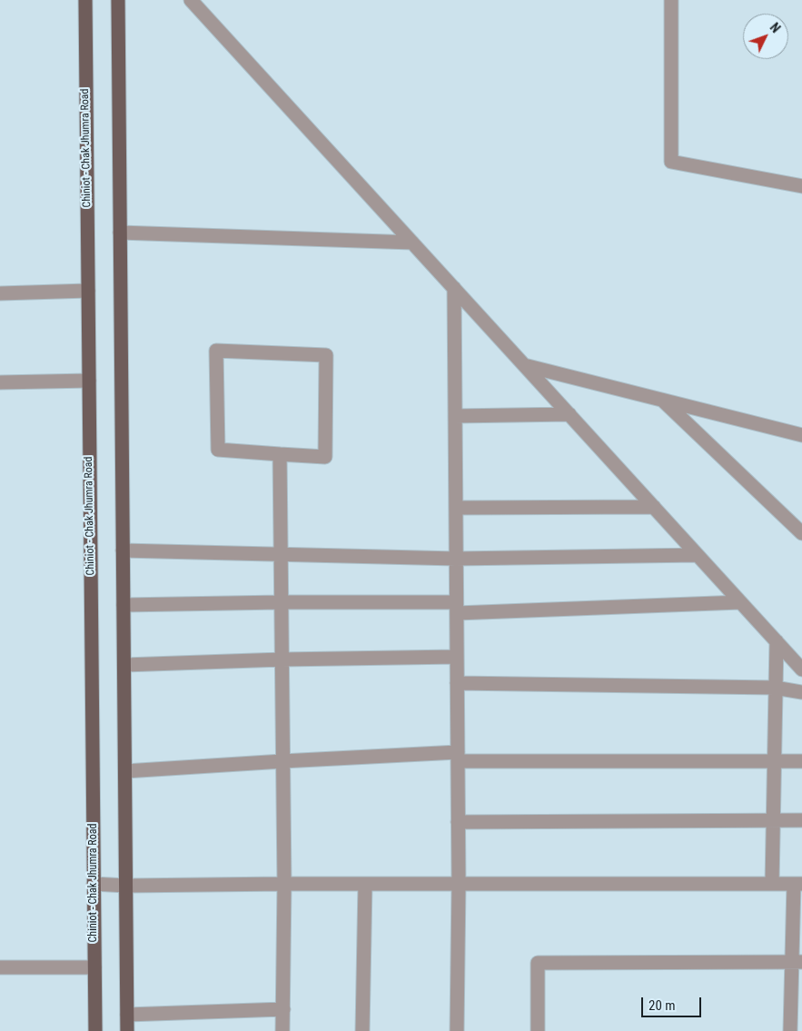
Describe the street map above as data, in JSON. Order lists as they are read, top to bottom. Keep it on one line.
{"streets":{"main road":["Chiniot - Chak Jhumra Road"]},"scale_bar":"20 m","north":"top right"}
